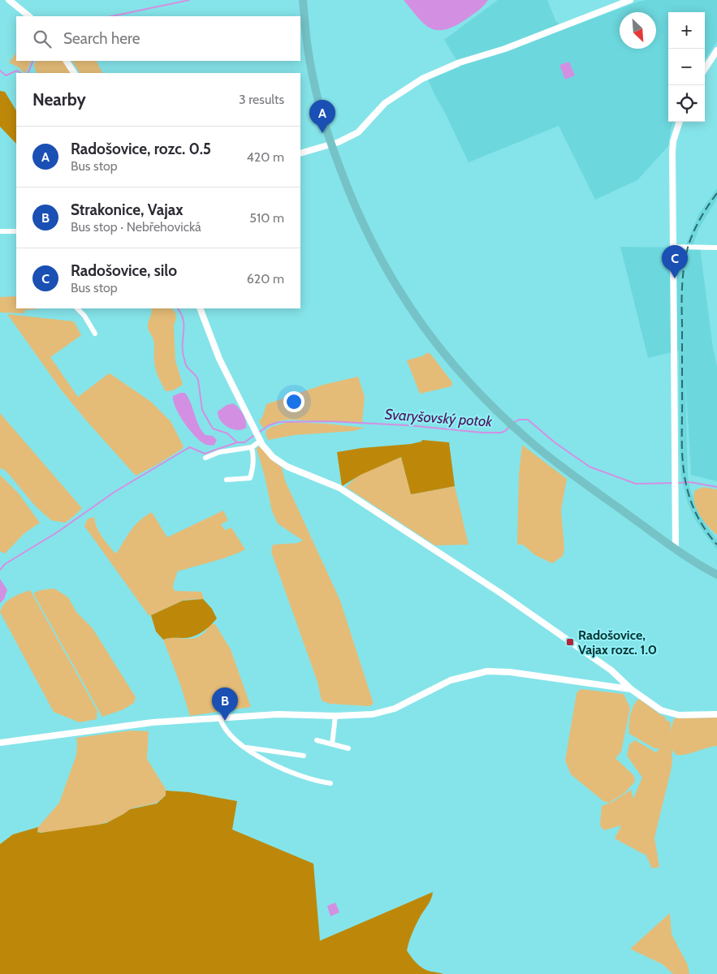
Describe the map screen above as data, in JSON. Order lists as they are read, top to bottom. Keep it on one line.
{"water":["Svaryšovský potok"],"places":{"transit":["Radošovice, Vajax rozc. 1.0"]},"north":"bottom right","page":{"map_buttons":["+","−"],"search":"Search here","heading":["Nearby","3 results"],"pins":["A","C","B"],"list":[{"mark":"A","name":"Radošovice, rozc. 0.5","note":"Bus stop","value":"420 m"},{"mark":"B","name":"Strakonice, Vajax","note":"Bus stop · Nebřehovická","value":"510 m"},{"mark":"C","name":"Radošovice, silo","note":"Bus stop","value":"620 m"}]}}
